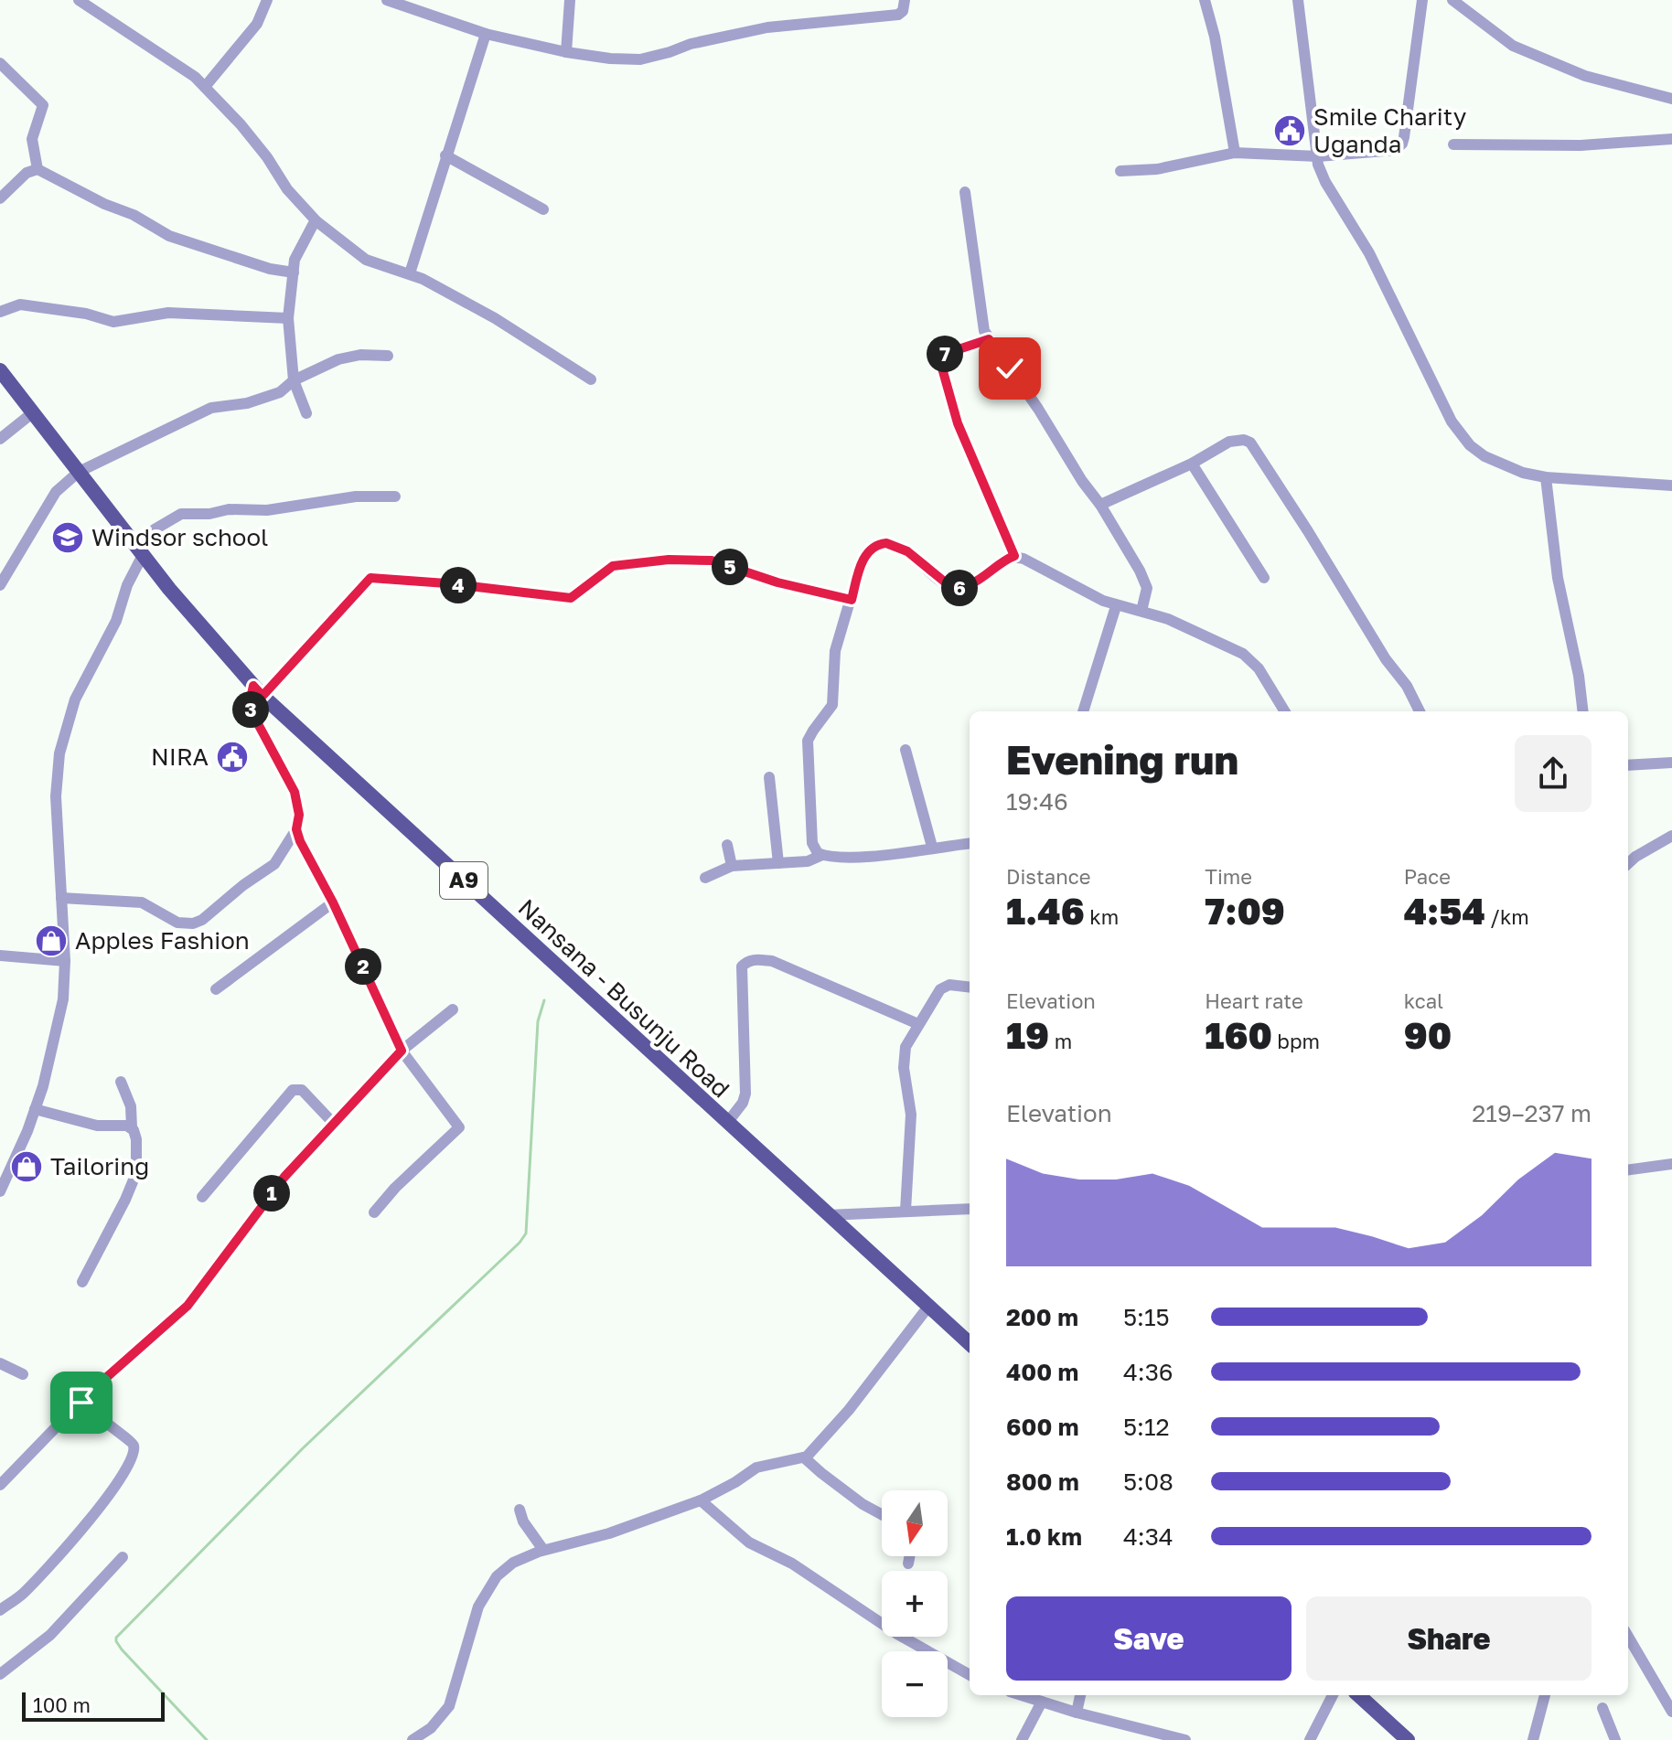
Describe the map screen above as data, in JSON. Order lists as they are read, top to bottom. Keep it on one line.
{"streets":{"main road":["A9","Nansana - Busunju Road"]},"places":{"public building":["Smile Charity Uganda","NIRA"],"school or university":["Windsor school"],"shop":["Apples Fashion","Tailoring"]},"scale_bar":"100 m","north":"bottom","page":{"pins":["7","5","4","6","3","2","1"],"heading":["Evening run","19:46"],"stats":[["Distance","1.46 km"],["Time","7:09"],["Pace","4:54 /km"],["Elevation","19 m"],["Heart rate","160 bpm"],["kcal","90"]],"chart":["Elevation","219–237 m"],"list":[{"name":"200 m","note":"5:15"},{"name":"400 m","note":"4:36"},{"name":"600 m","note":"5:12"},{"name":"800 m","note":"5:08"},{"name":"1.0 km","note":"4:34"}],"map_buttons":["+","−"],"buttons":["Save","Share"],"scale":"100 m"}}
